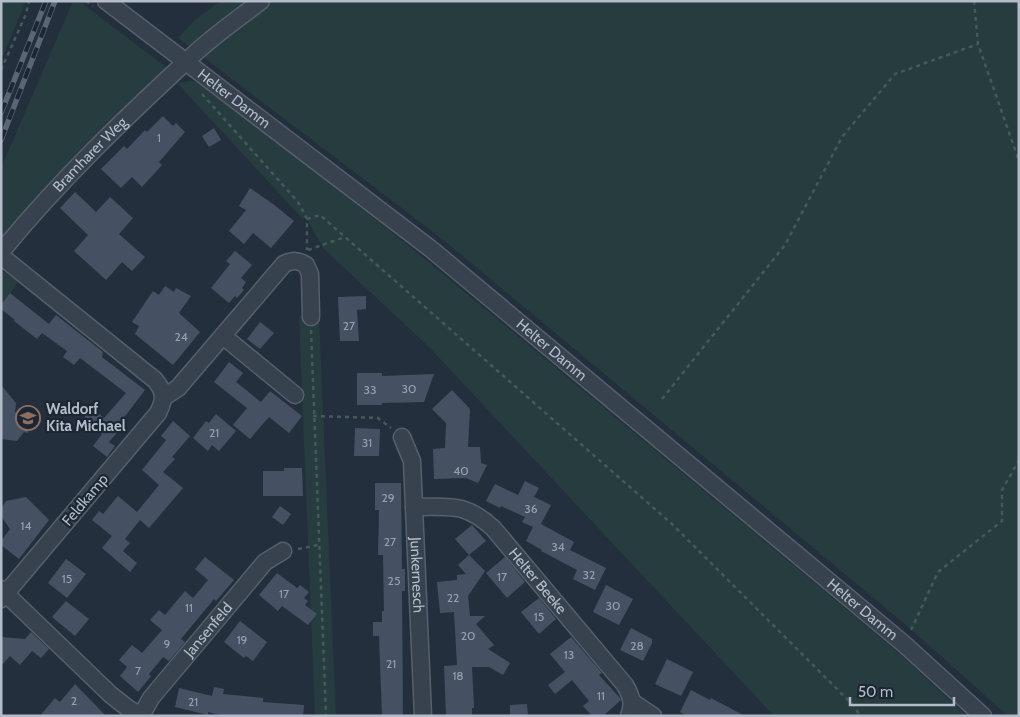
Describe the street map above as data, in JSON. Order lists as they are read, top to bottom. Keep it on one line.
{"streets":{"street":["Helter Damm","Bramharer Weg","Feldkamp","Junkernesch","Helter Beeke","Jansenfeld"]},"crossings":[["Helter Damm","Bramharer Weg"],["Feldkamp","Jansenfeld"],["Junkernesch","Helter Beeke"]],"places":{"school or university":["Waldorf Kita Michael"]},"house_numbers":["1","27","24","30","33","21","31","40","29","36","14","27","34","32","17","15","25","17","22","30","11","15","20","19","9","28","13","21","7","18","11","2","21"],"scale_bar":"50 m"}
